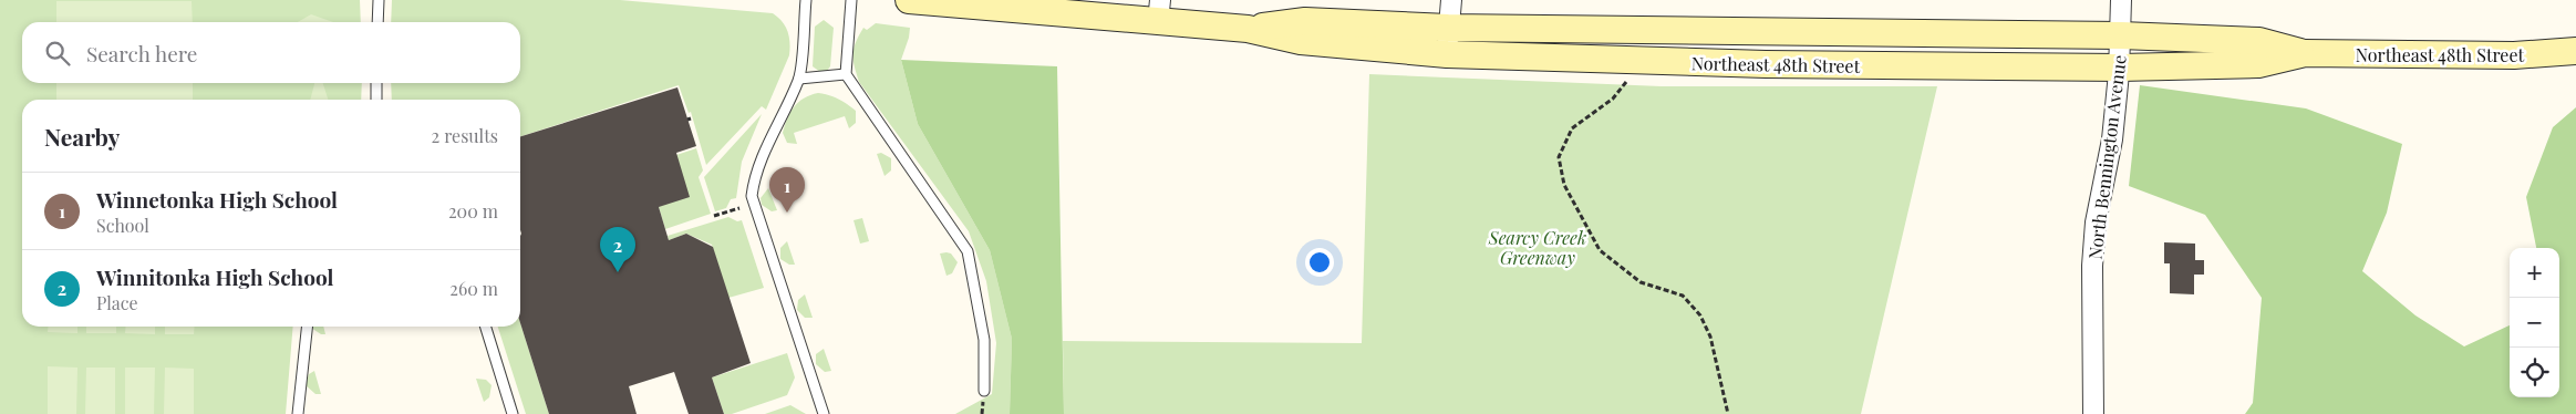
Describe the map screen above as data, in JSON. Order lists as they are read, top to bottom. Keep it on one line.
{"streets":{"street":["Northeast 48th Street","North Bennington Avenue"]},"crossings":[["Northeast 48th Street","North Bennington Avenue"]],"parks":["Searcy Creek Greenway"],"page":{"search":"Search here","heading":["Nearby","2 results"],"pins":["1","2"],"list":[{"mark":"1","name":"Winnetonka High School","note":"School","value":"200 m"},{"mark":"2","name":"Winnitonka High School","note":"Place","value":"260 m"}],"map_buttons":["+","−"]}}
